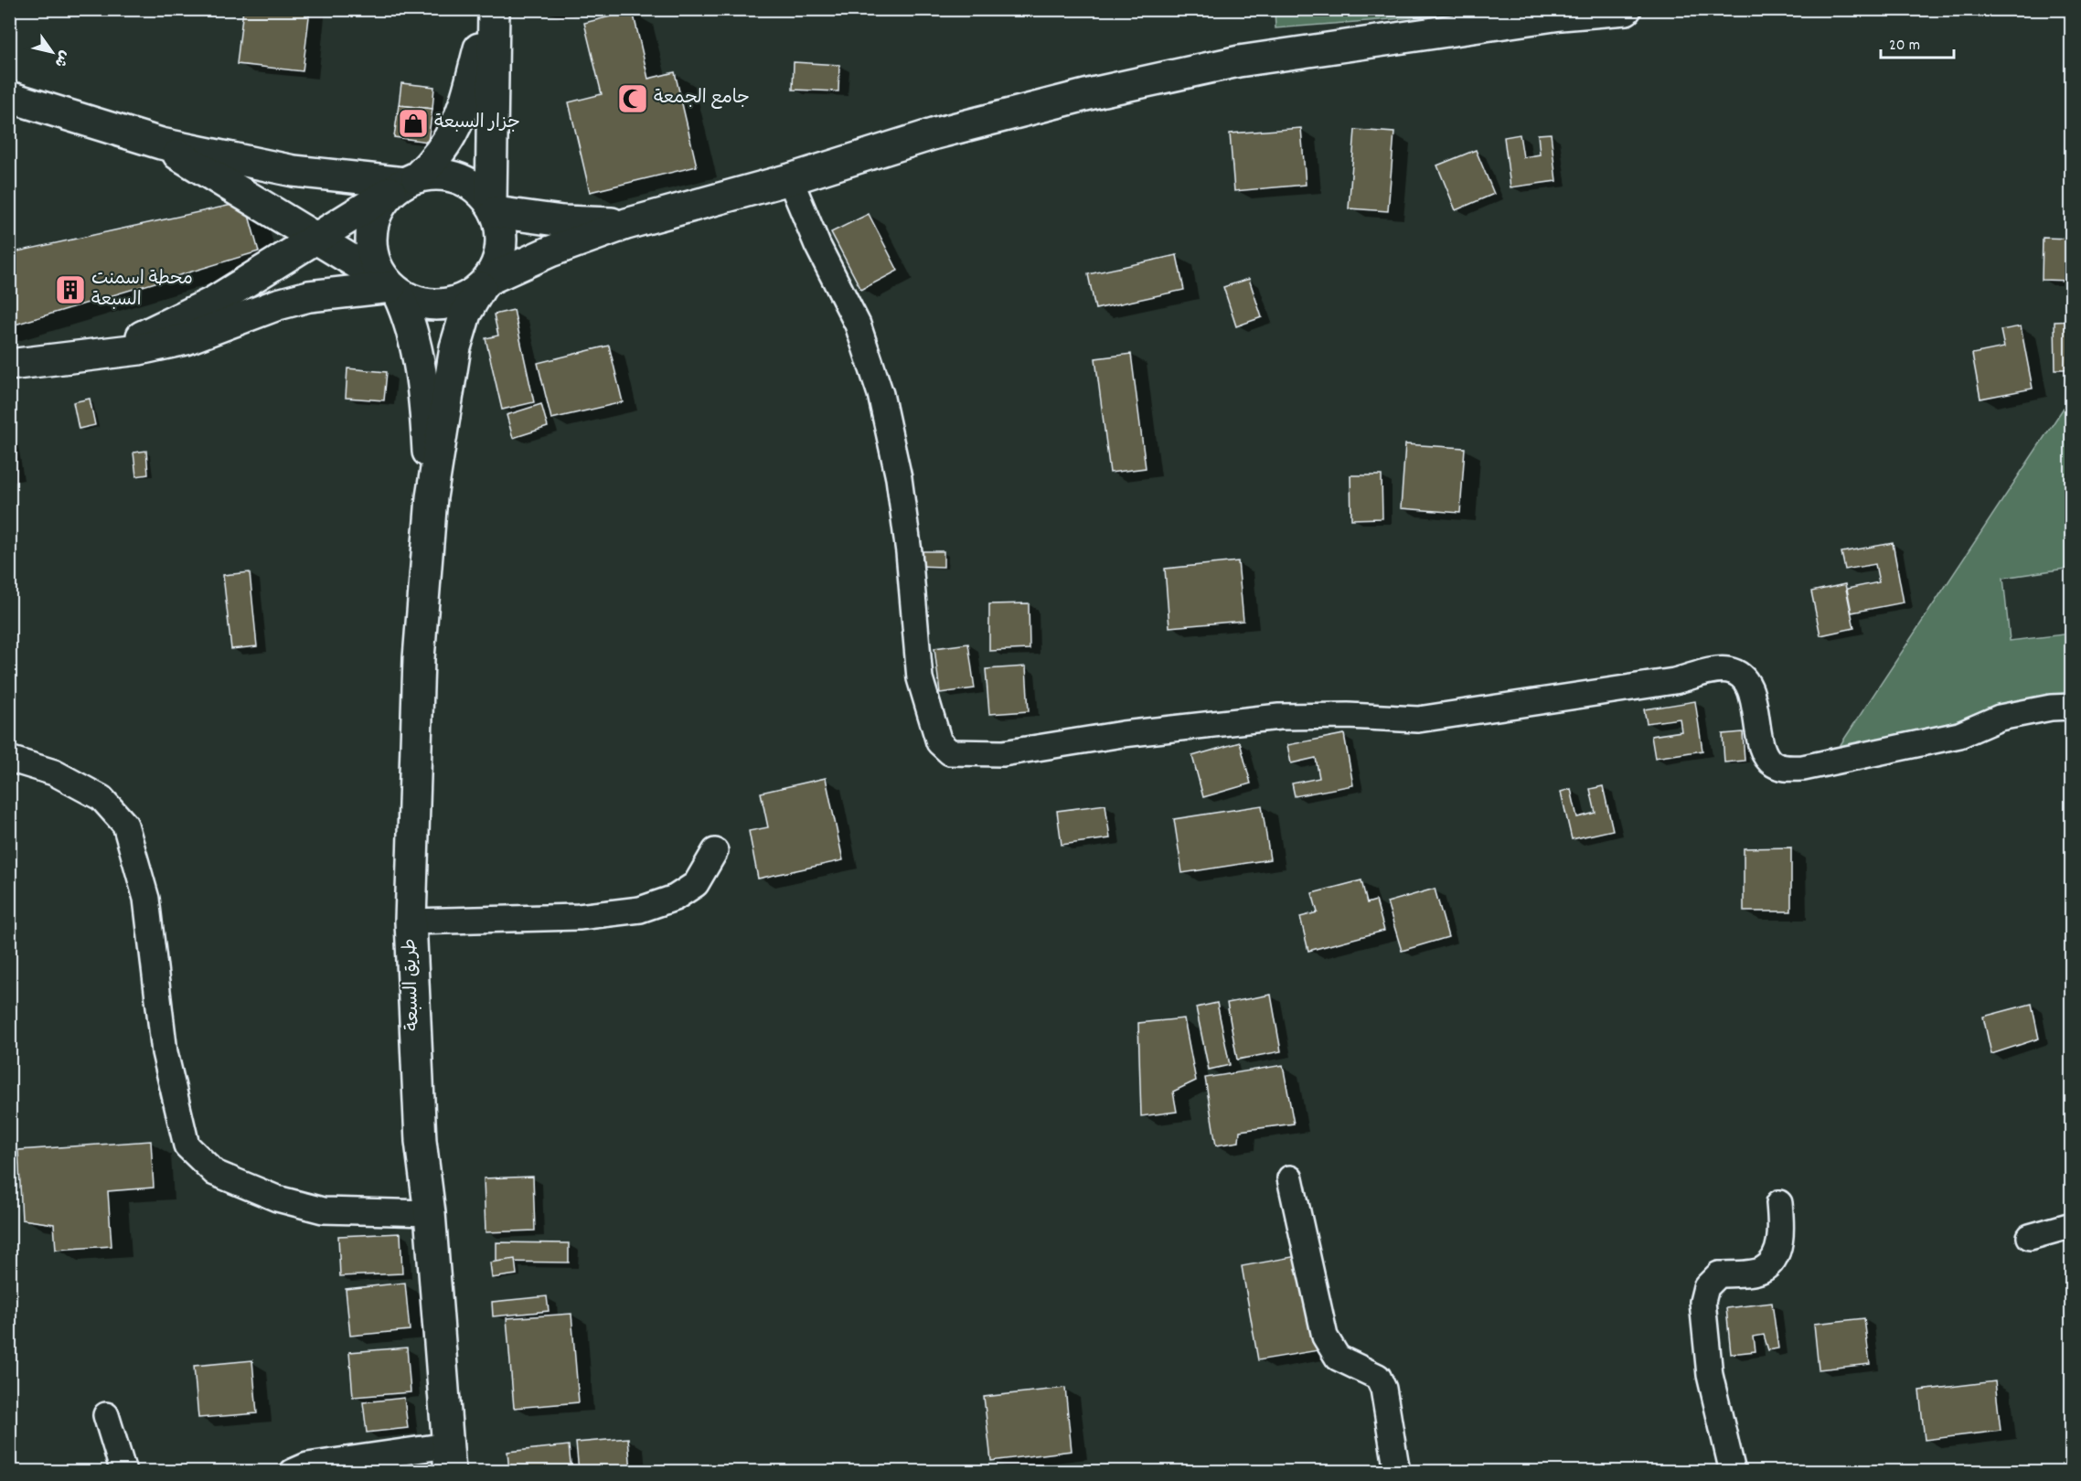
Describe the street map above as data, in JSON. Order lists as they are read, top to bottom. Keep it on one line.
{"streets":{"street":["طريق السبعة"]},"places":{"mosque":["جامع الجمعة"],"shop":["جزار السبعة"],"building":["محطة اسمنت السبعة"]},"scale_bar":"20 m","north":"bottom right"}
